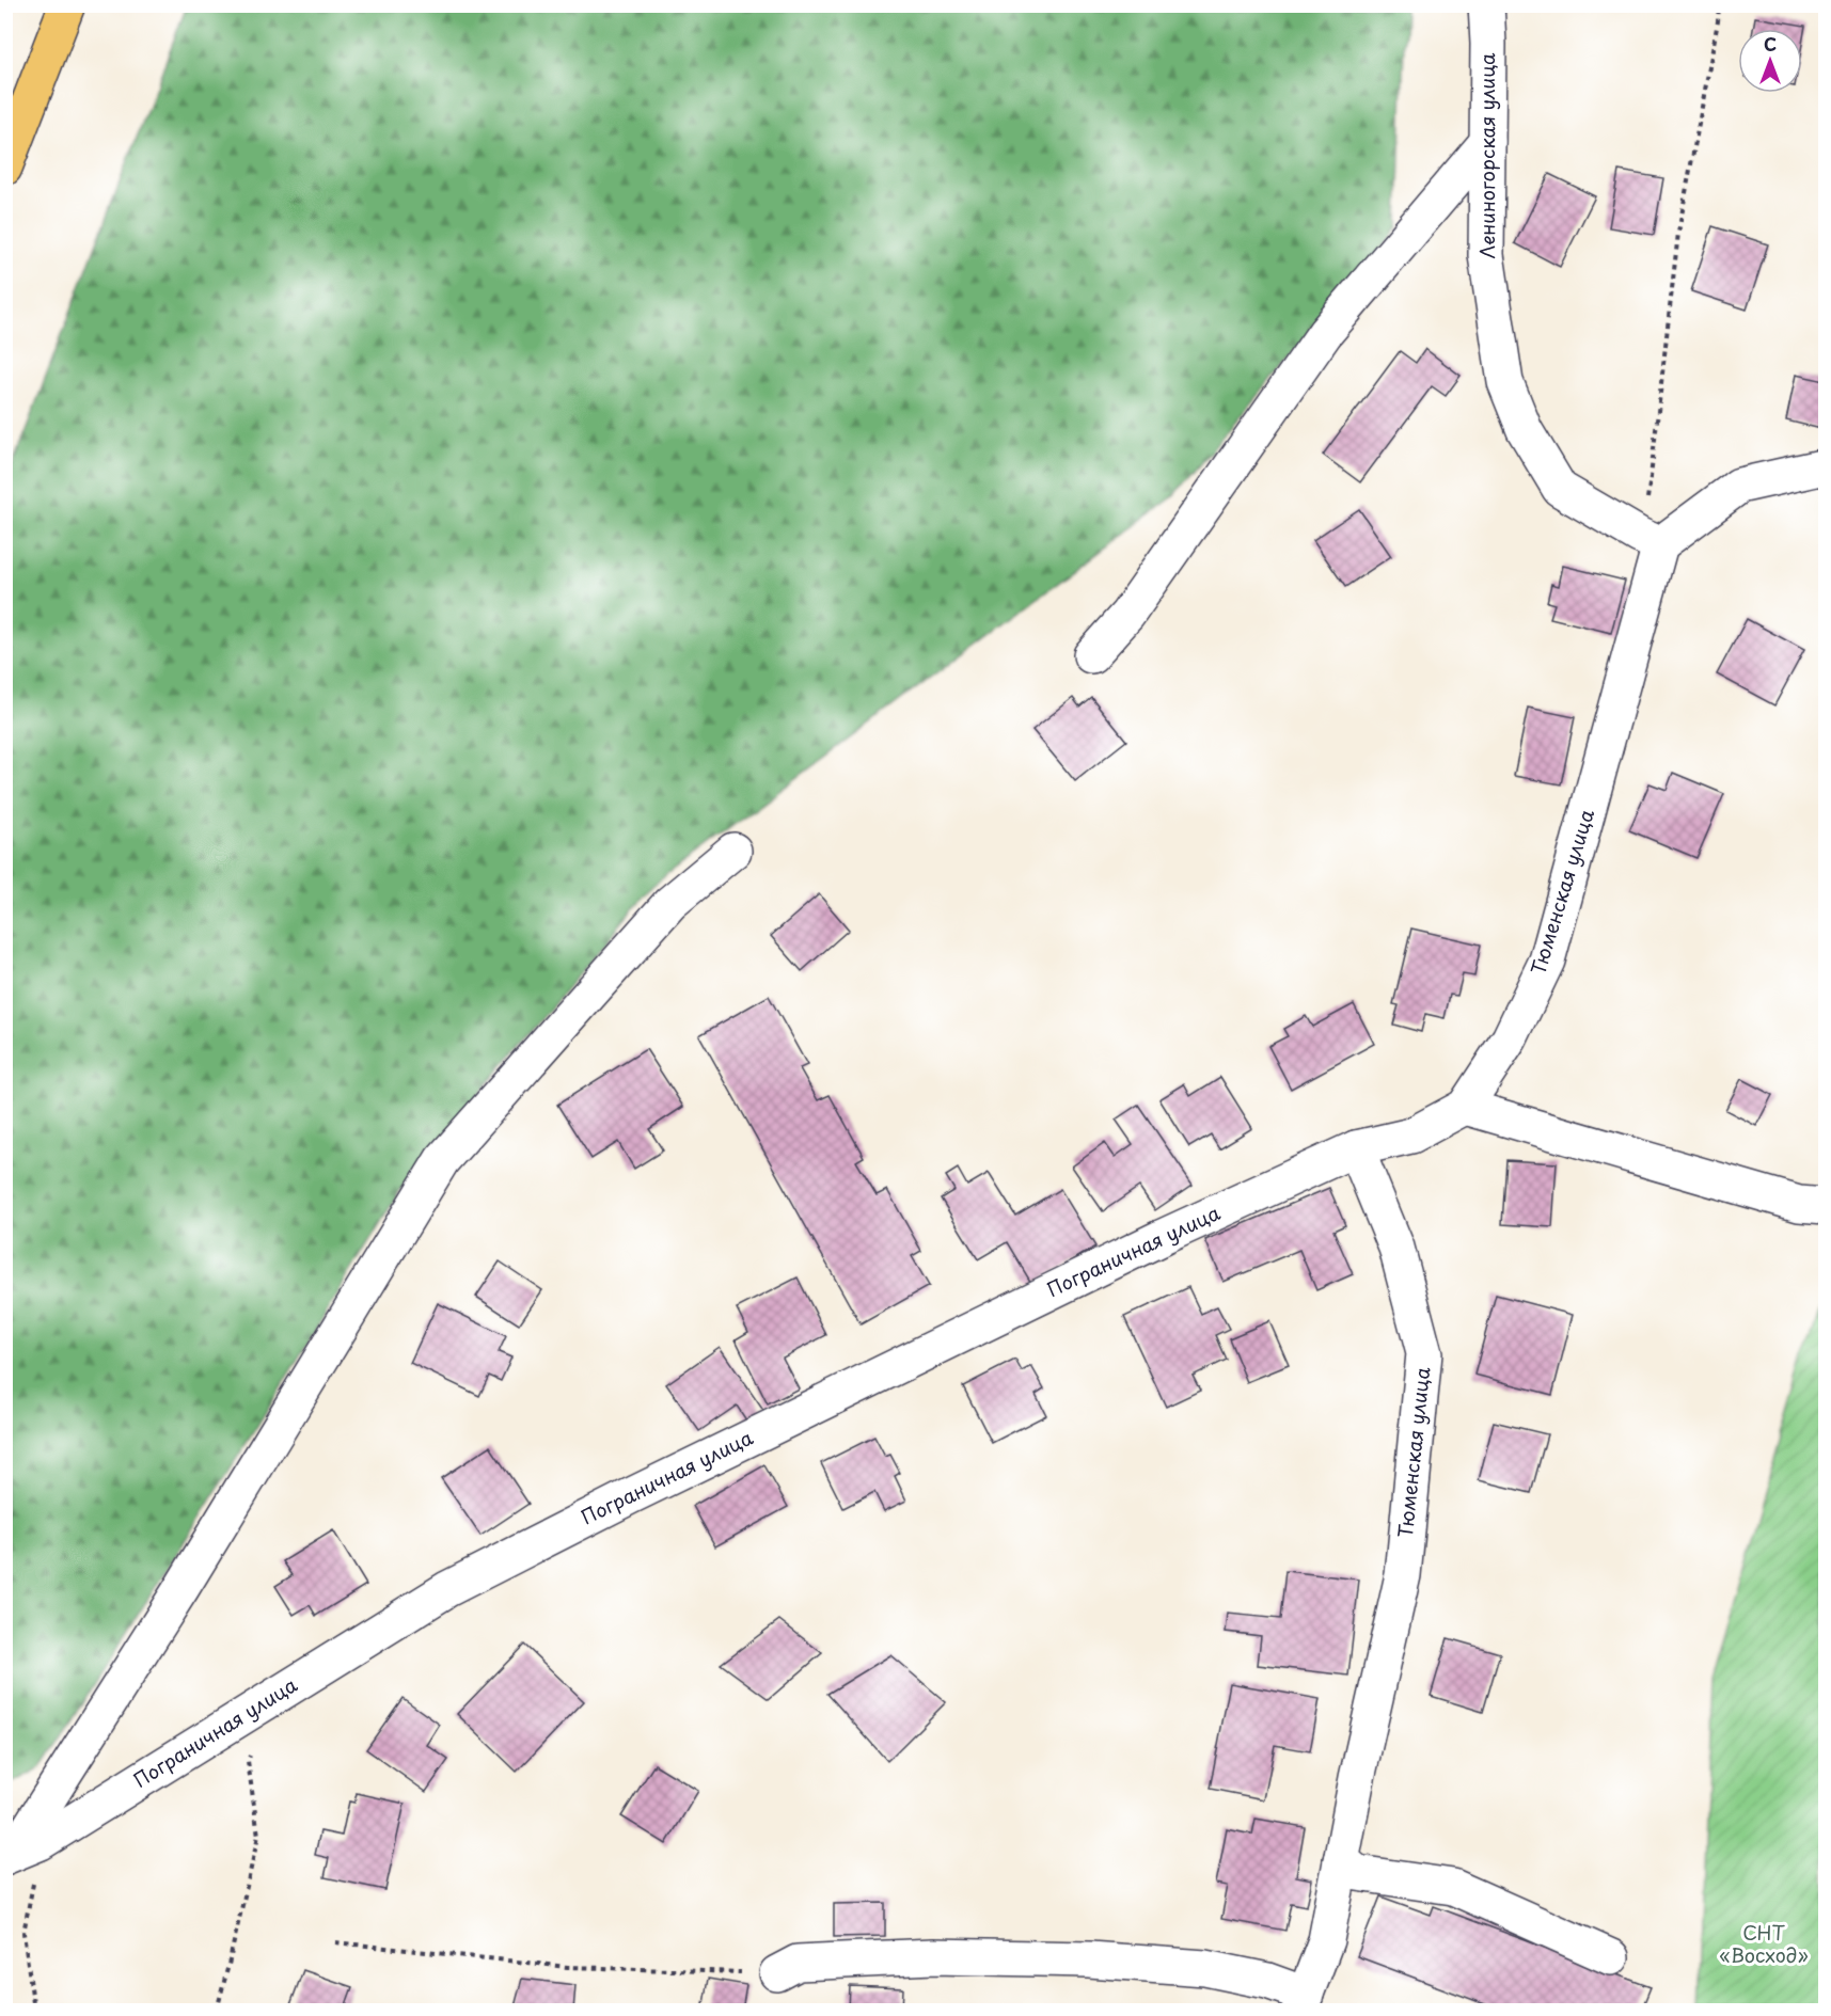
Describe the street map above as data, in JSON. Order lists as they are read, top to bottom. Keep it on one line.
{"streets":{"street":["Лениногорская улица","Тюменская улица","Пограничная улица"]},"crossings":[["Лениногорская улица","Тюменская улица"],["Тюменская улица","Пограничная улица"]],"parks":["СНТ «Восход»"],"north":"top"}
